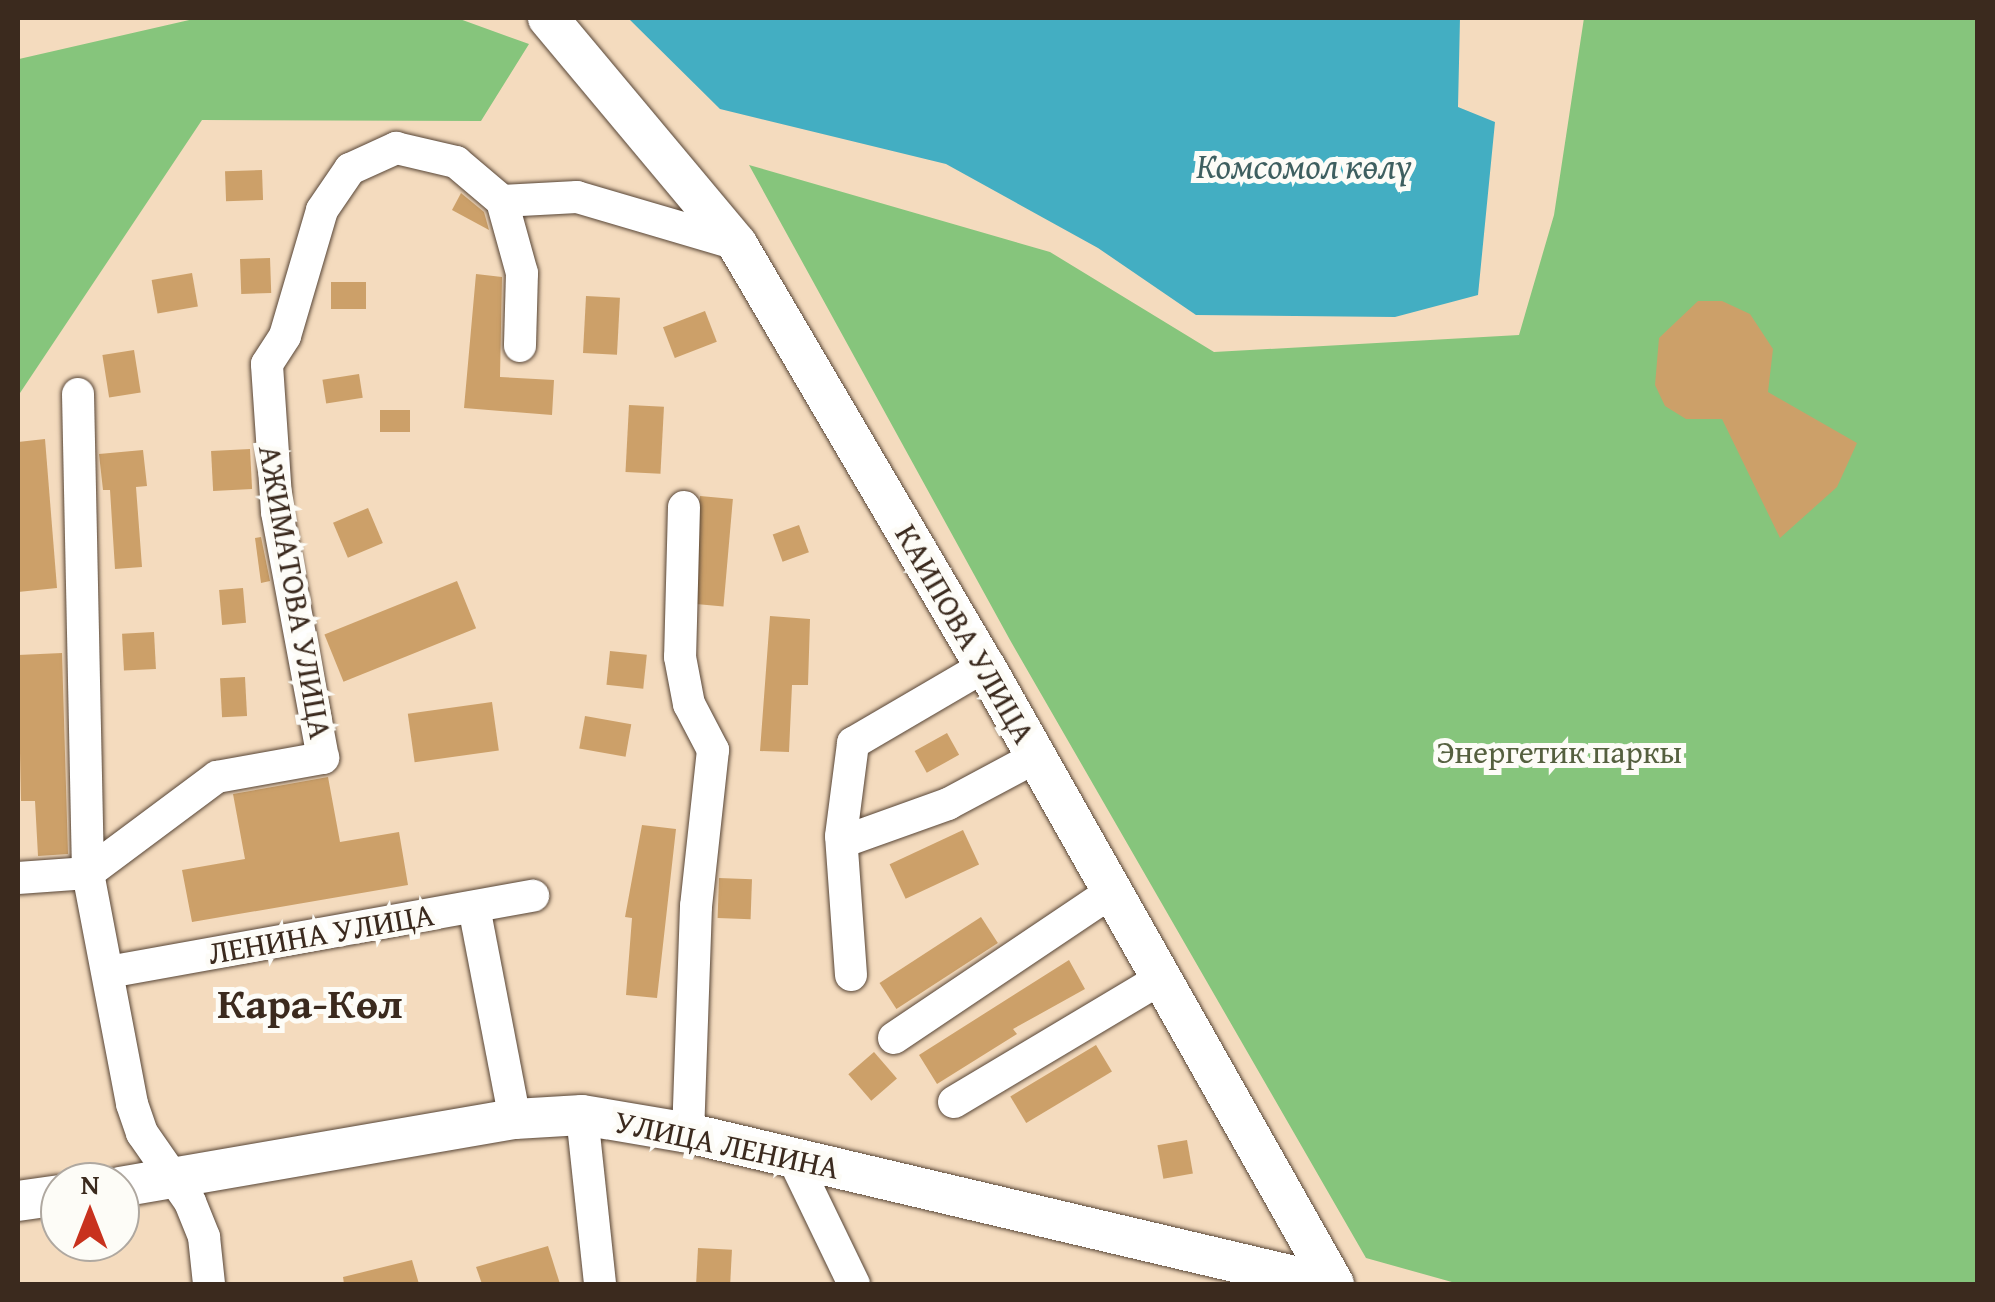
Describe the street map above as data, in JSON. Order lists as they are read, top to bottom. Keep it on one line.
{"streets":{"main road":["КАИПОВА УЛИЦА","УЛИЦА ЛЕНИНА"],"street":["АЖИМАТОВА УЛИЦА","ЛЕНИНА УЛИЦА"]},"crossings":[["КАИПОВА УЛИЦА","УЛИЦА ЛЕНИНА"]],"districts":["Кара-Көл"],"water":["Комсомол көлү"],"parks":["Энергетик паркы"],"north":"top"}
